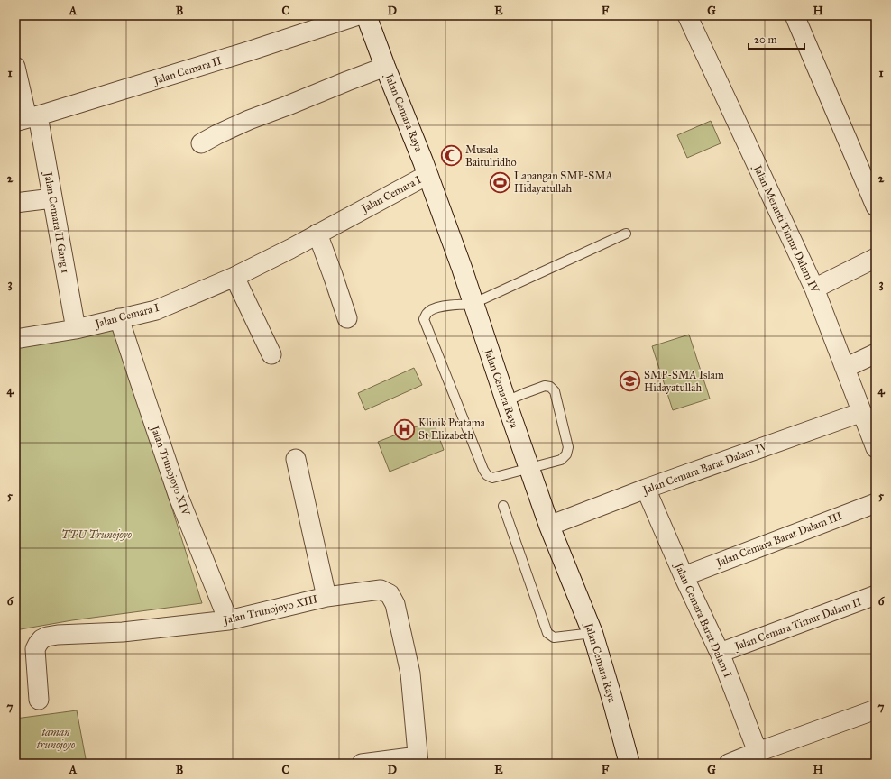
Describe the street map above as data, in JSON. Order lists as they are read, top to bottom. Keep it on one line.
{"streets":{"main road":["Jalan Cemara Raya"],"street":["Jalan Cemara II","Jalan Cemara I","Jalan Cemara II Gang 1","Jalan Meranti Timur Dalam IV","Jalan Cemara Barat Dalam IV","Jalan Trunojoyo XIV","Jalan Cemara Barat Dalam III","Jalan Trunojoyo XIII","Jalan Cemara Barat Dalam I","Jalan Cemara Timur Dalam II"]},"crossings":[["Jalan Cemara II","Jalan Cemara II Gang 1"],["Jalan Cemara Raya","Jalan Cemara I"],["Jalan Cemara Raya","Jalan Cemara Barat Dalam IV"],["Jalan Cemara I","Jalan Cemara II Gang 1"],["Jalan Cemara I","Jalan Trunojoyo XIV"],["Jalan Meranti Timur Dalam IV","Jalan Cemara Barat Dalam IV"],["Jalan Cemara Barat Dalam IV","Jalan Cemara Barat Dalam I"],["Jalan Trunojoyo XIV","Jalan Trunojoyo XIII"],["Jalan Cemara Barat Dalam III","Jalan Cemara Barat Dalam I"],["Jalan Cemara Barat Dalam I","Jalan Cemara Timur Dalam II"]],"parks":["TPU Trunojoyo","taman trunojoyo"],"places":{"mosque":["Musala Baitulridho"],"sports":["Lapangan SMP-SMA Hidayatullah"],"school or university":["SMP-SMA Islam Hidayatullah"],"hospital":["Klinik Pratama St Elizabeth"]},"scale_bar":"20 m","grid":{"columns":["A","B","C","D","E","F","G","H"],"rows":["1","2","3","4","5","6","7"]}}
